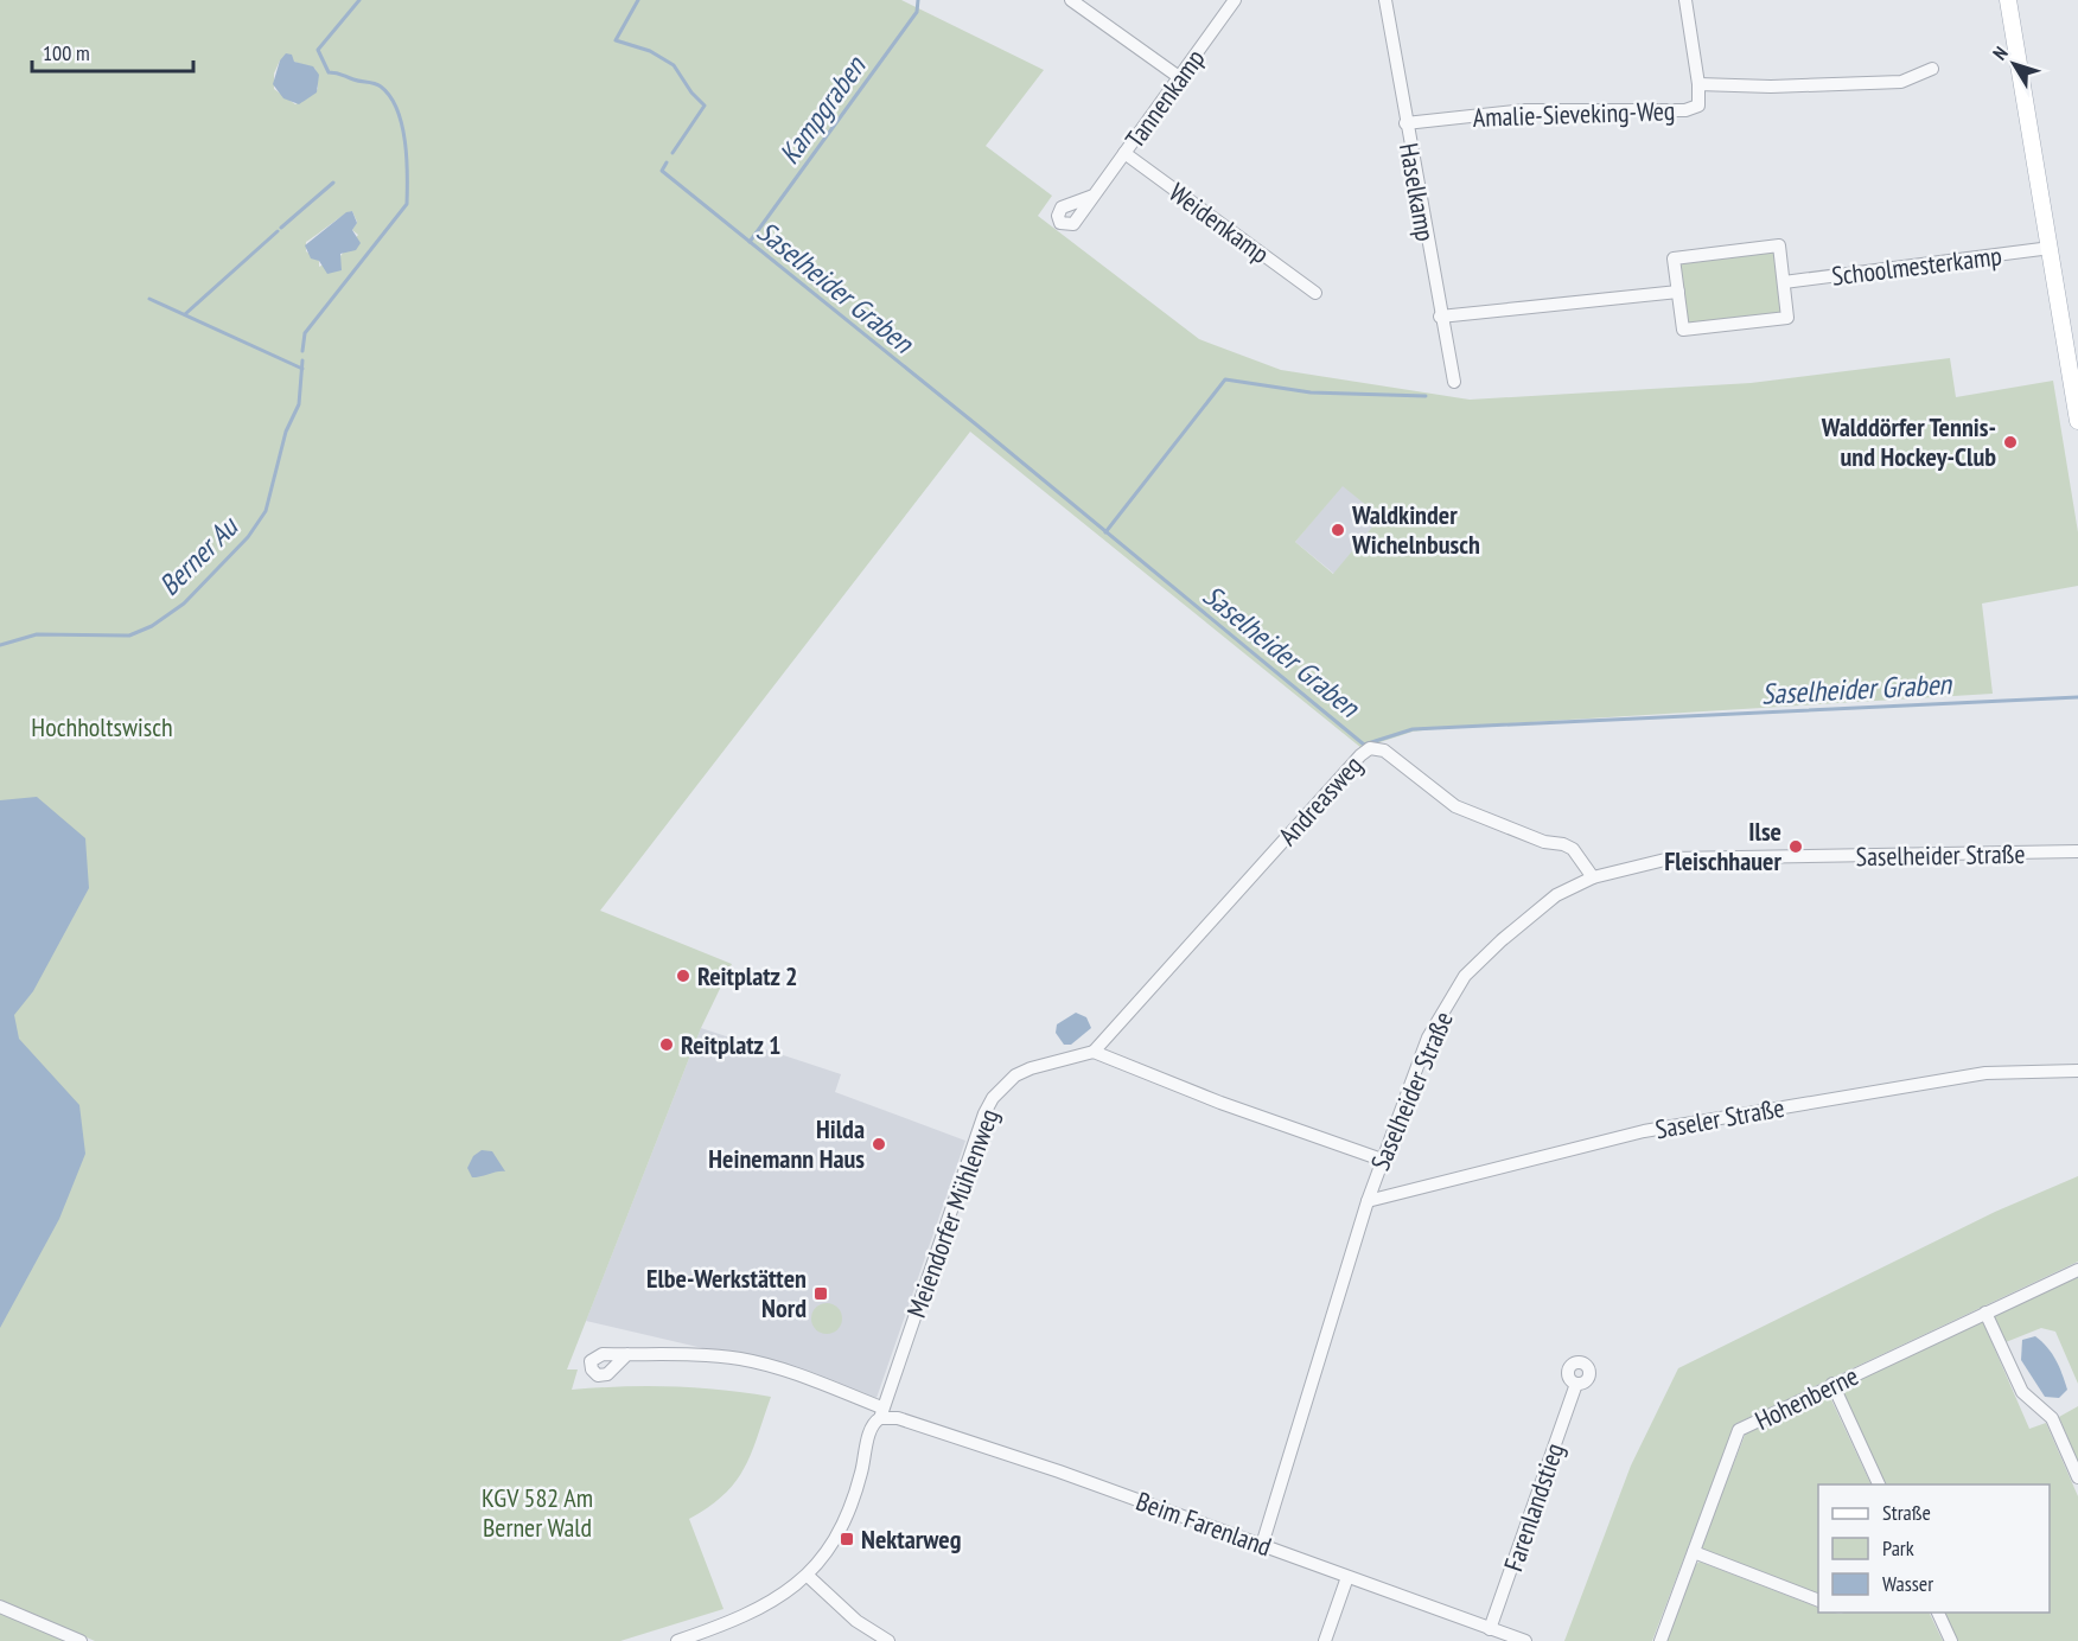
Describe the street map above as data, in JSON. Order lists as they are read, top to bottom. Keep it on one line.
{"streets":{"street":["Tannenkamp","Amalie-Sieveking-Weg","Haselkamp","Weidenkamp","Schoolmesterkamp","Andreasweg","Saselheider Straße","Saseler Straße","Meiendorfer Mühlenweg","Hohenberne","Farenlandstieg","Beim Farenland"]},"crossings":[["Tannenkamp","Weidenkamp"],["Amalie-Sieveking-Weg","Haselkamp"],["Andreasweg","Saselheider Straße"],["Andreasweg","Meiendorfer Mühlenweg"],["Saselheider Straße","Saseler Straße"],["Saselheider Straße","Beim Farenland"],["Meiendorfer Mühlenweg","Beim Farenland"],["Farenlandstieg","Beim Farenland"]],"water":["Kampgraben","Saselheider Graben","Berner Au"],"parks":["Hochholtswisch","KGV 582 Am Berner Wald"],"places":{"other":["Walddörfer Tennis- und Hockey-Club","Waldkinder Wichelnbusch","Ilse Fleischhauer","Reitplatz 2","Reitplatz 1","Hilda Heinemann Haus"],"transit":["Elbe-Werkstätten Nord","Nektarweg"]},"legend":["Straße","Park","Wasser"],"scale_bar":"100 m","north":"top left"}
